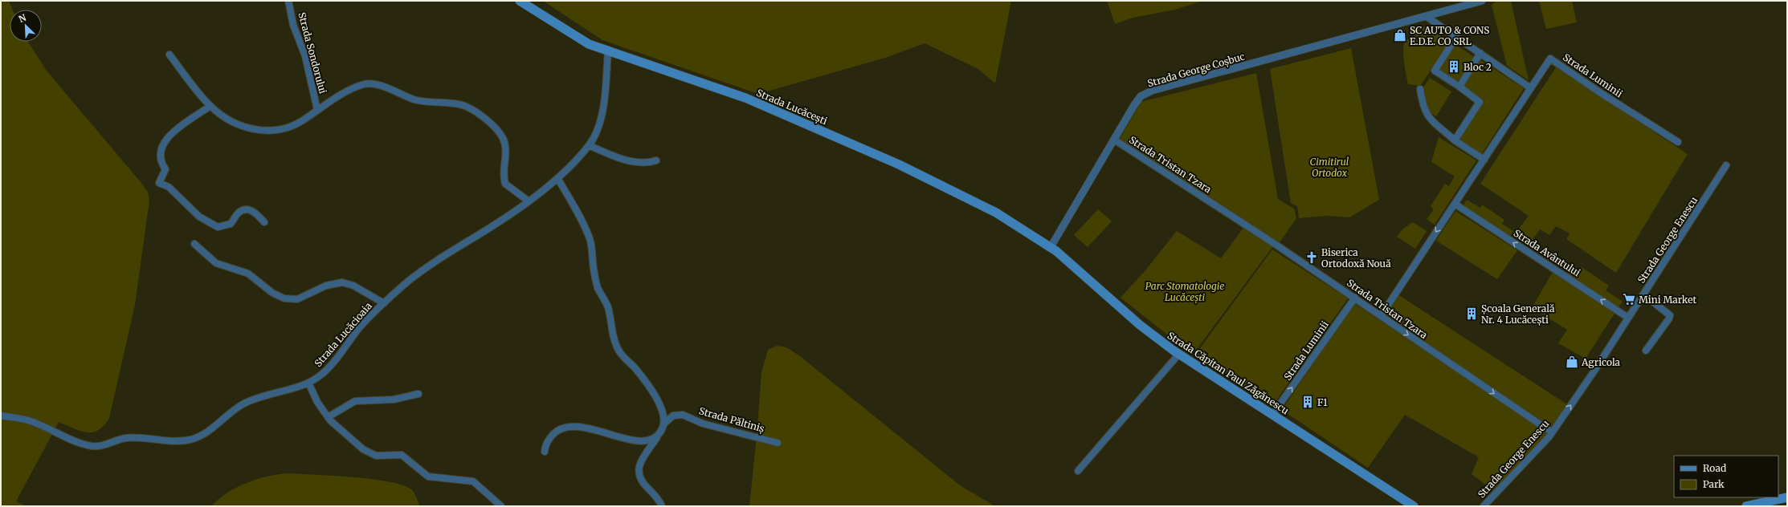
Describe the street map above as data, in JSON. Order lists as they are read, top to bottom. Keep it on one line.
{"streets":{"main road":["Strada Lucăcești","Strada Căpitan Paul Zăgănescu"],"street":["Strada Sondorului","Strada George Coșbuc","Strada Luminii","Strada Tristan Tzara","Strada George Enescu","Strada Avântului","Strada Lucăcioaia","Strada Păltiniș"]},"crossings":[["Strada Sondorului","Strada Lucăcioaia"],["Strada George Coșbuc","Strada Lucăcești"],["Strada George Coșbuc","Strada Tristan Tzara"],["Strada George Coșbuc","Strada Căpitan Paul Zăgănescu"],["Strada Luminii","Strada Tristan Tzara"],["Strada Luminii","Strada Avântului"],["Strada Luminii","Strada Căpitan Paul Zăgănescu"],["Strada Lucăcești","Strada Lucăcioaia"],["Strada Lucăcești","Strada Căpitan Paul Zăgănescu"],["Strada Tristan Tzara","Strada George Enescu"],["Strada George Enescu","Strada Avântului"]],"one_way":["Strada Tristan Tzara","Strada Avântului"],"parks":["Cimitirul Ortodox","Parc Stomatologie Lucăcești"],"places":{"shop":["SC AUTO & CONS E.D.E. CO SRL","Agricola"],"building":["Bloc 2","Școala Generală Nr. 4 Lucăcești","F1"],"church":["Biserica Ortodoxă Nouă"],"supermarket":["Mini Market"]},"legend":["Road","Park"],"north":"top left"}
